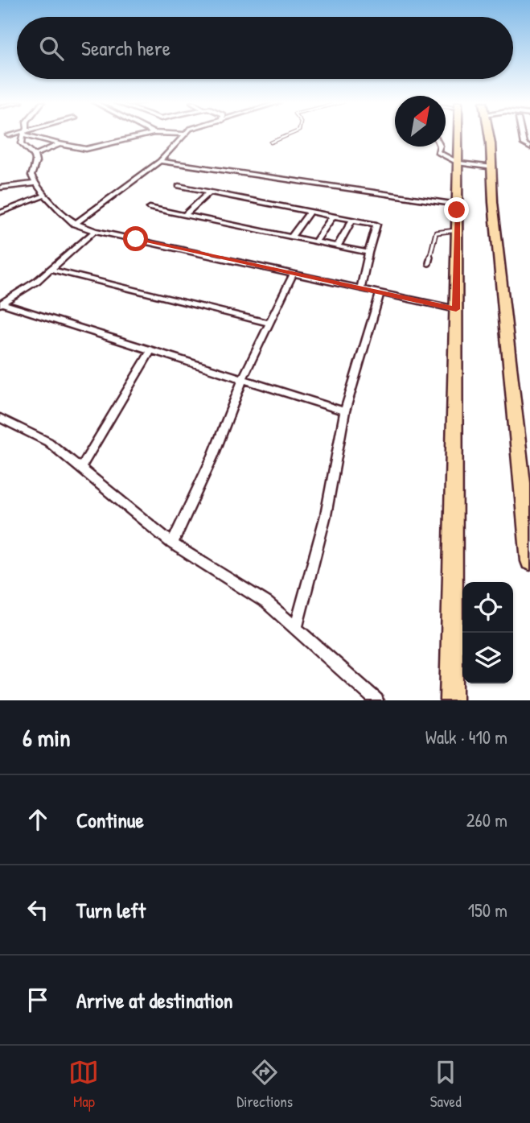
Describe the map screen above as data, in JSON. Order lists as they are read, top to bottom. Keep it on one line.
{"north":"top right","page":{"search":"Search here","heading":["6 min","Walk · 410 m"],"list":[["Continue","260 m"],["Turn left","150 m"],"Arrive at destination"],"nav":["Map","Directions","Saved"]}}
